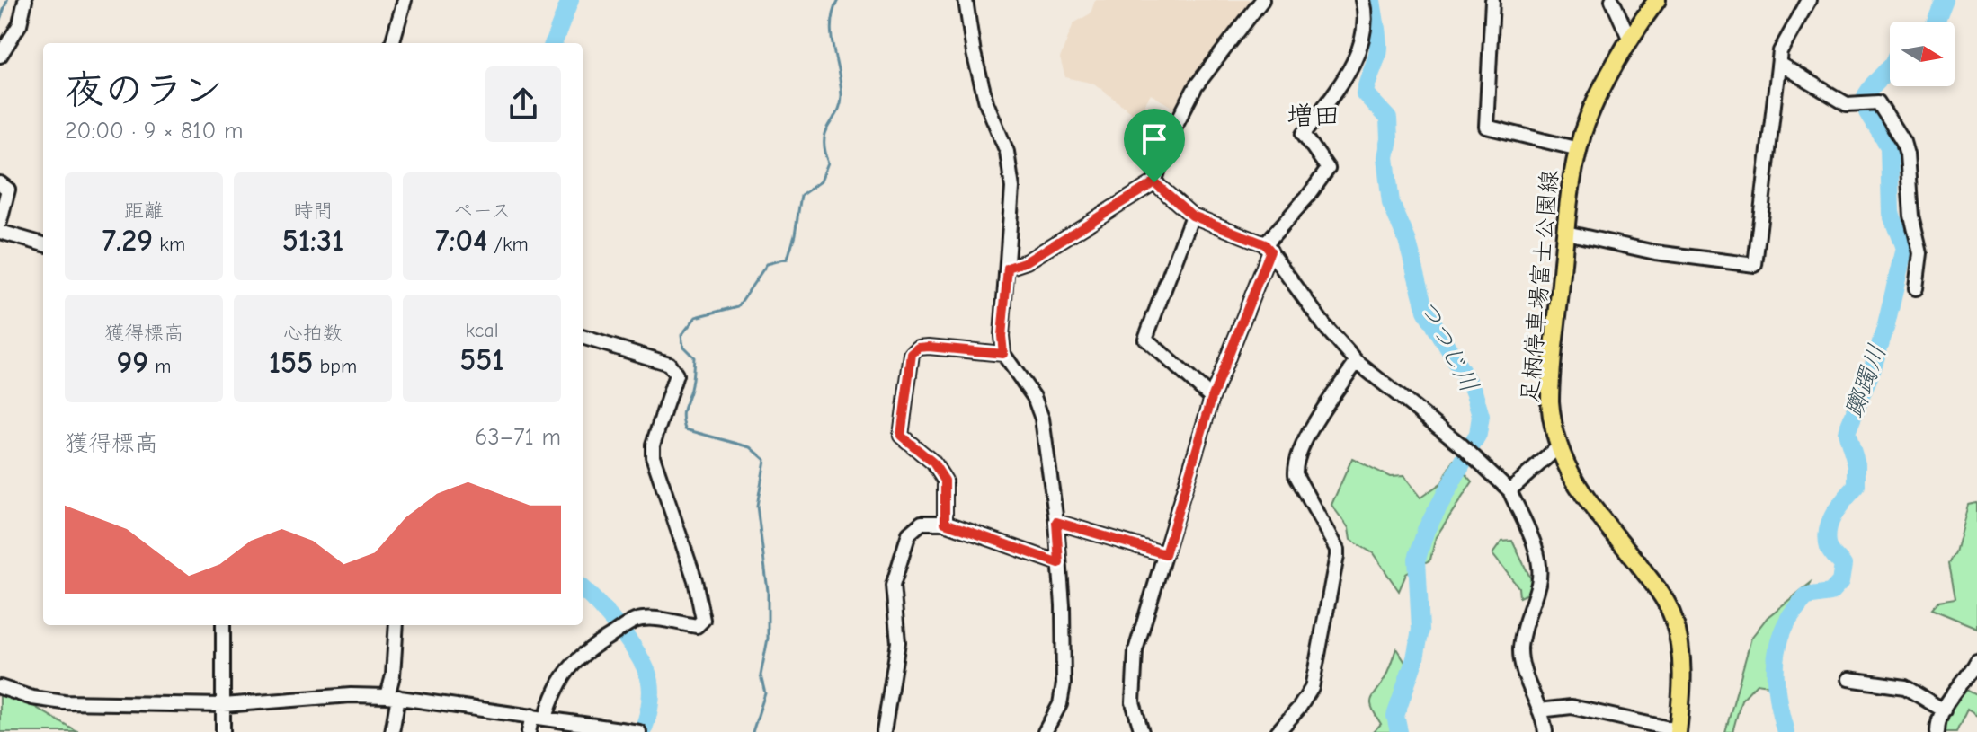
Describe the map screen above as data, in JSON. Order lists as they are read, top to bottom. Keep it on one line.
{"streets":{"main road":["足柄停車場富士公園線"]},"districts":["増田"],"water":["つつじ川","躑躅川"],"north":"right","page":{"heading":["夜のラン","20:00 · 9 × 810 m"],"stats":[["距離","7.29 km"],["時間","51:31"],["ペース","7:04 /km"],["獲得標高","99 m"],["心拍数","155 bpm"],["kcal","551"]],"chart":["獲得標高","63–71 m"]}}
